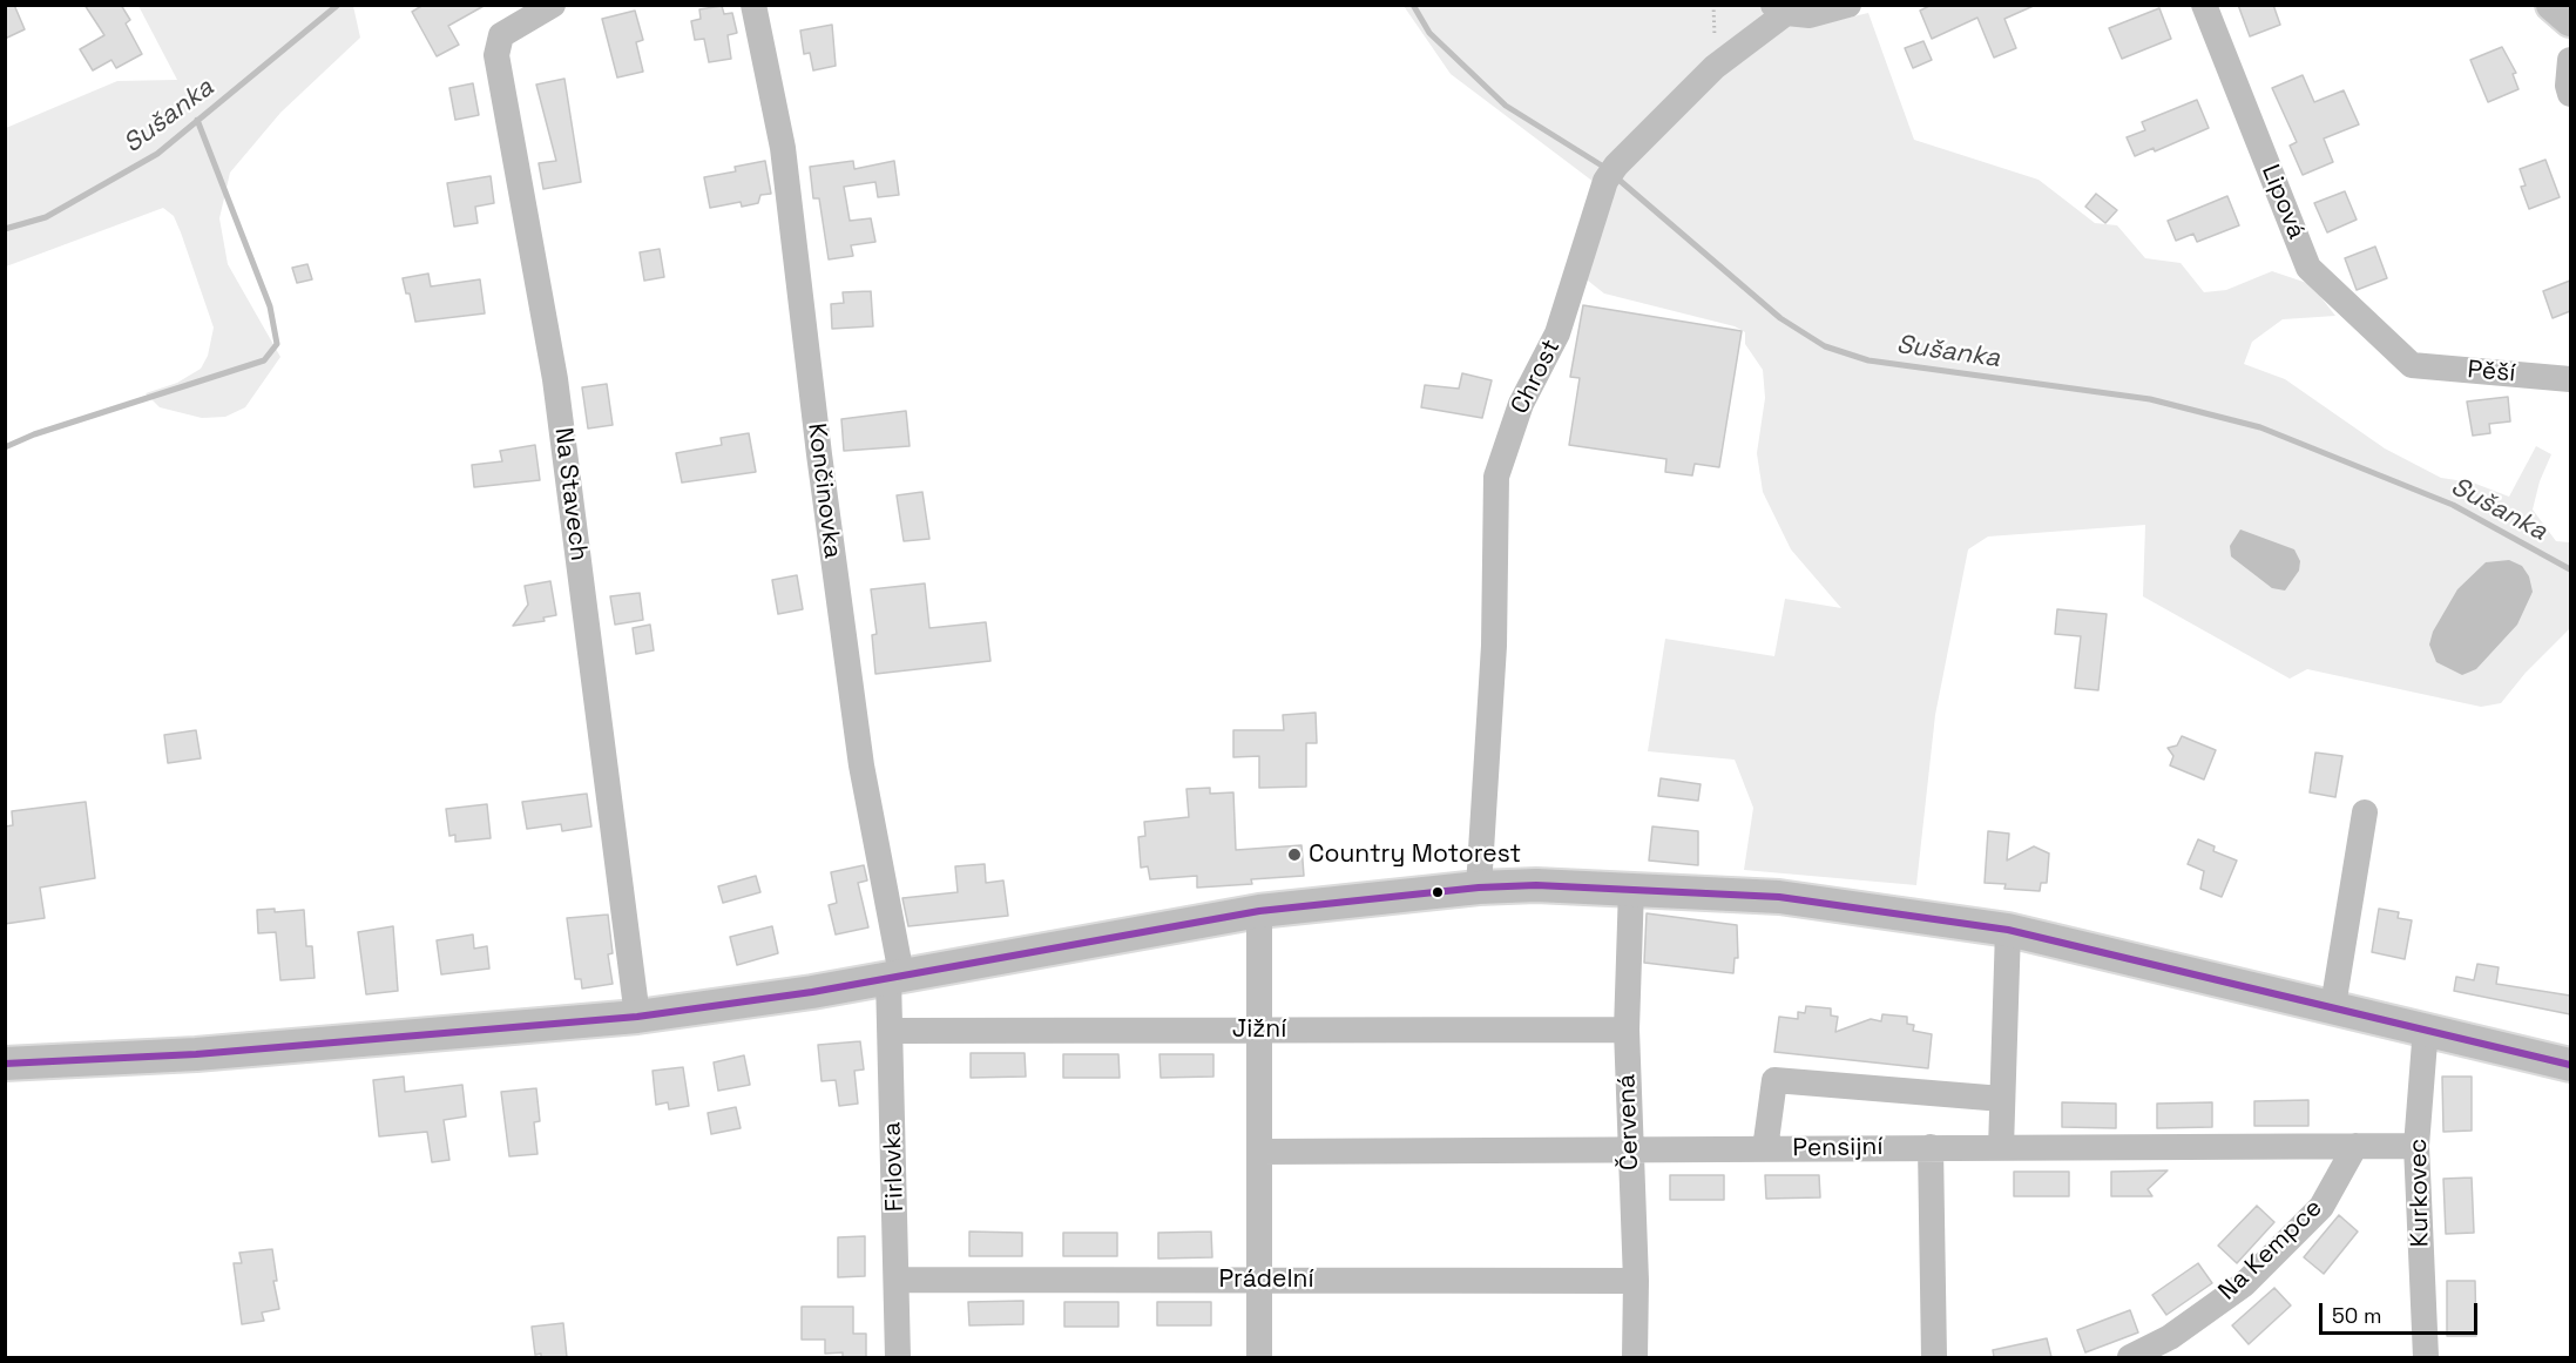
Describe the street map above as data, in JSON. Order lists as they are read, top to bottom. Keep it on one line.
{"streets":{"street":["Lipová","Pěší","Chrost","Končinovka","Na Stavech","Jižní","Červená","Pensijní","Firlovka","Kurkovec","Na Kempce","Prádelní"]},"crossings":[["Lipová","Pěší"],["Končinovka","Firlovka"],["Jižní","Červená"],["Jižní","Firlovka"],["Červená","Pensijní"],["Červená","Prádelní"],["Pensijní","Kurkovec"],["Pensijní","Na Kempce"],["Firlovka","Prádelní"]],"water":["Sušanka"],"places":["Country Motorest"],"scale_bar":"50 m"}
